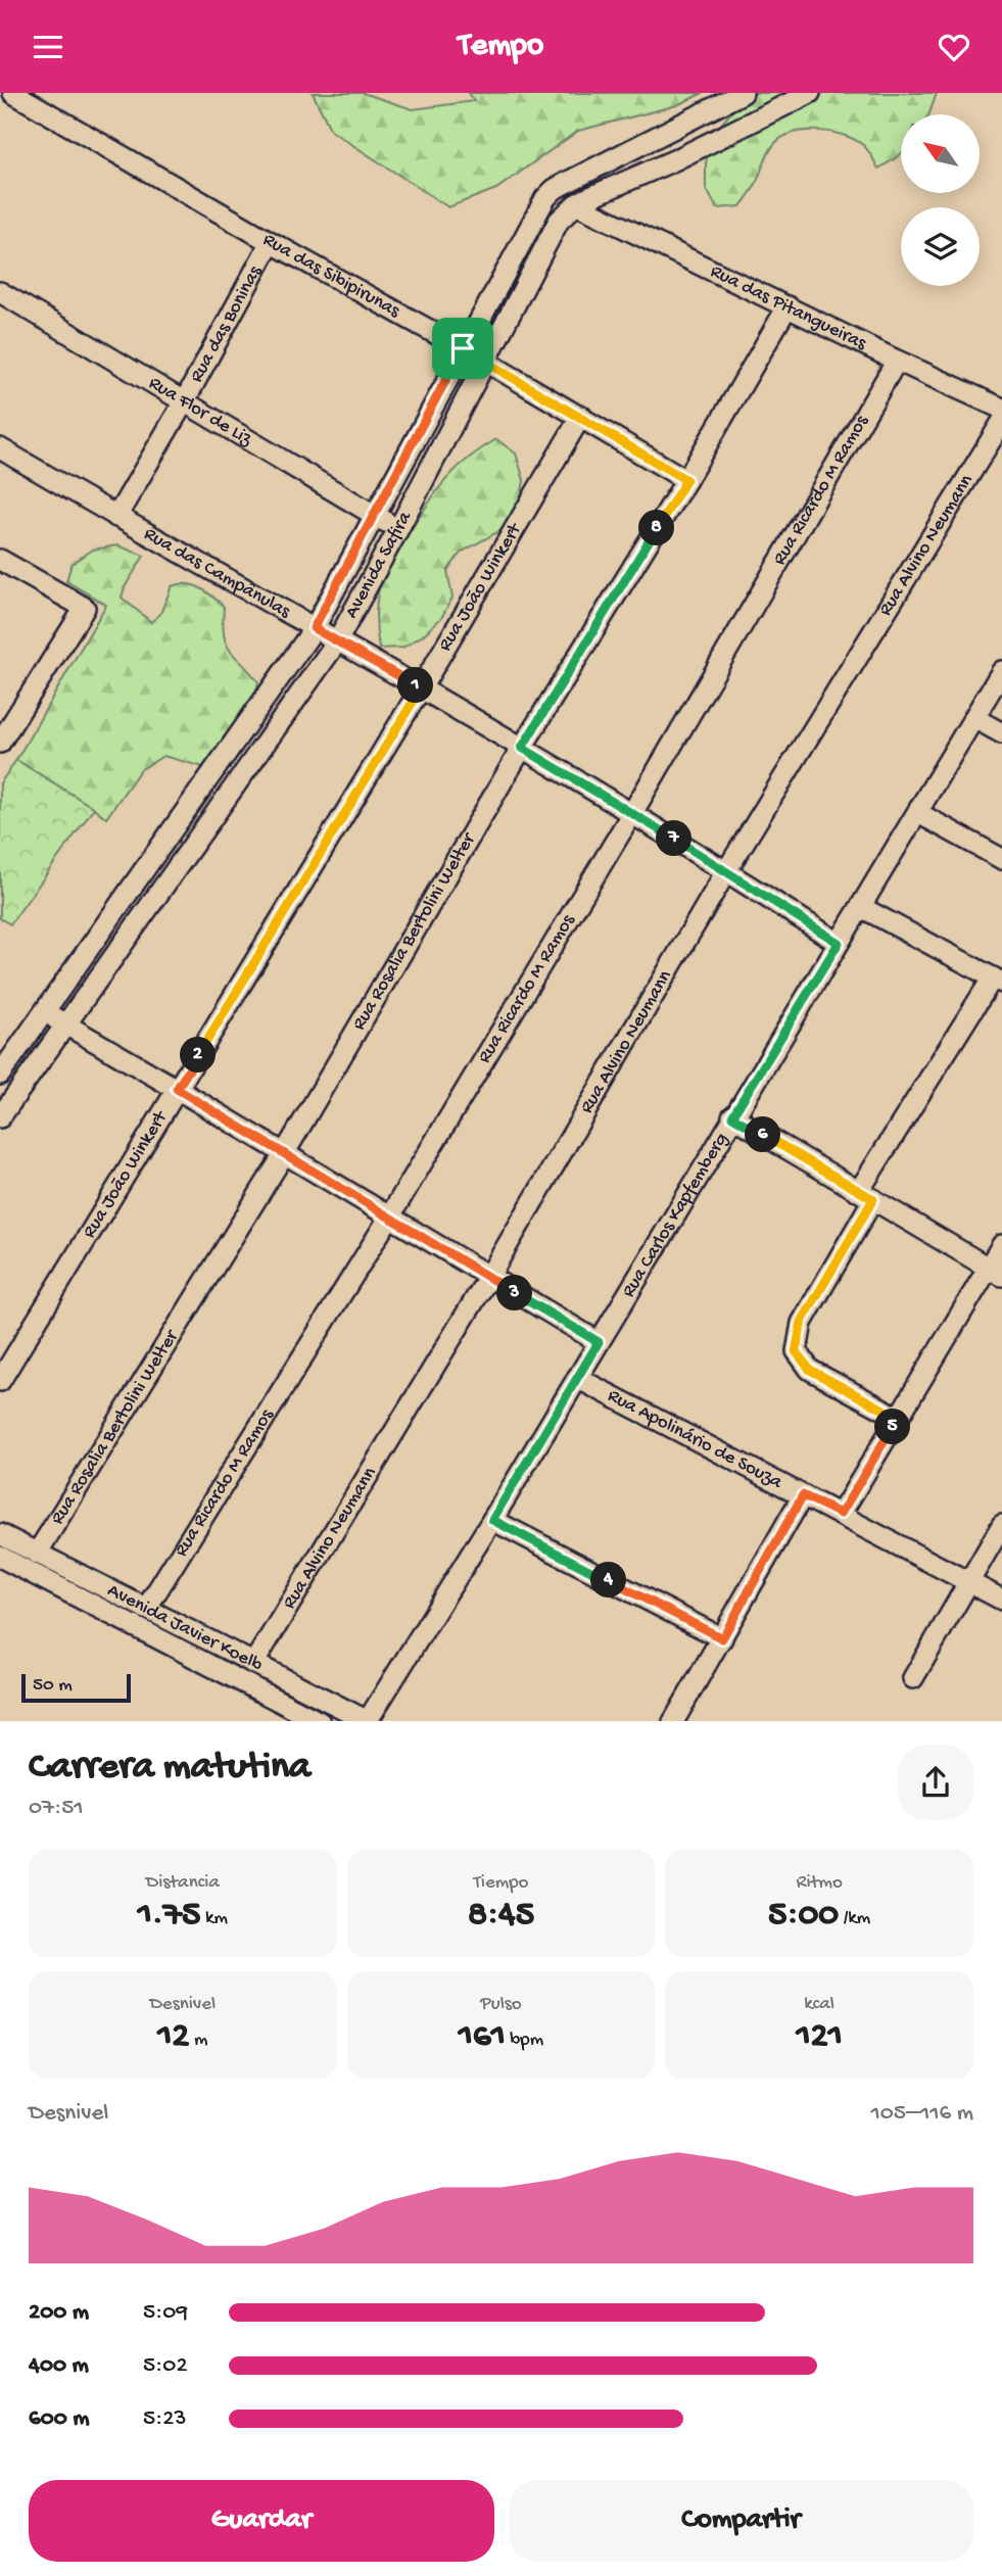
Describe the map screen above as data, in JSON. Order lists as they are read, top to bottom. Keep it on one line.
{"streets":{"street":["Rua das Sibipirunas","Rua das Pitangueiras","Rua das Boninas","Rua Flor de Liz","Rua Ricardo M Ramos","Rua Alvino Neumann","Avenida Safira","Rua das Campânulas","Rua João Winkert","Rua Rosalia Bertolini Welter","Rua Carlos Kapfemberg","Rua Apolinário de Souza","Avenida Javier Koelb"]},"crossings":[["Rua das Sibipirunas","Rua das Boninas"],["Rua das Sibipirunas","Avenida Safira"],["Rua das Sibipirunas","Rua João Winkert"],["Rua das Sibipirunas","Rua Rosalia Bertolini Welter"],["Rua das Pitangueiras","Rua Ricardo M Ramos"],["Rua das Pitangueiras","Avenida Safira"],["Rua das Pitangueiras","Rua Rosalia Bertolini Welter"],["Rua das Boninas","Rua Flor de Liz"],["Rua das Boninas","Rua das Campânulas"],["Rua Flor de Liz","Avenida Safira"],["Rua Ricardo M Ramos","Rua das Campânulas"],["Rua Ricardo M Ramos","Avenida Javier Koelb"],["Rua Alvino Neumann","Rua das Campânulas"],["Rua Alvino Neumann","Avenida Javier Koelb"],["Avenida Safira","Rua das Campânulas"],["Rua das Campânulas","Rua João Winkert"],["Rua das Campânulas","Rua Rosalia Bertolini Welter"],["Rua das Campânulas","Rua Carlos Kapfemberg"],["Rua Rosalia Bertolini Welter","Avenida Javier Koelb"],["Rua Carlos Kapfemberg","Rua Apolinário de Souza"],["Rua Carlos Kapfemberg","Avenida Javier Koelb"]],"scale_bar":"50 m","north":"top left","page":{"header":"Tempo","pins":["8","1","7","2","6","3","5","4"],"scale":"50 m","heading":["Carrera matutina","07:51"],"stats":[["Distancia","1.75 km"],["Tiempo","8:45"],["Ritmo","5:00 /km"],["Desnivel","12 m"],["Pulso","161 bpm"],["kcal","121"]],"chart":["Desnivel","105–116 m"],"list":[{"name":"200 m","note":"5:09"},{"name":"400 m","note":"5:02"},{"name":"600 m","note":"5:23"}],"buttons":["Guardar","Compartir"]}}
